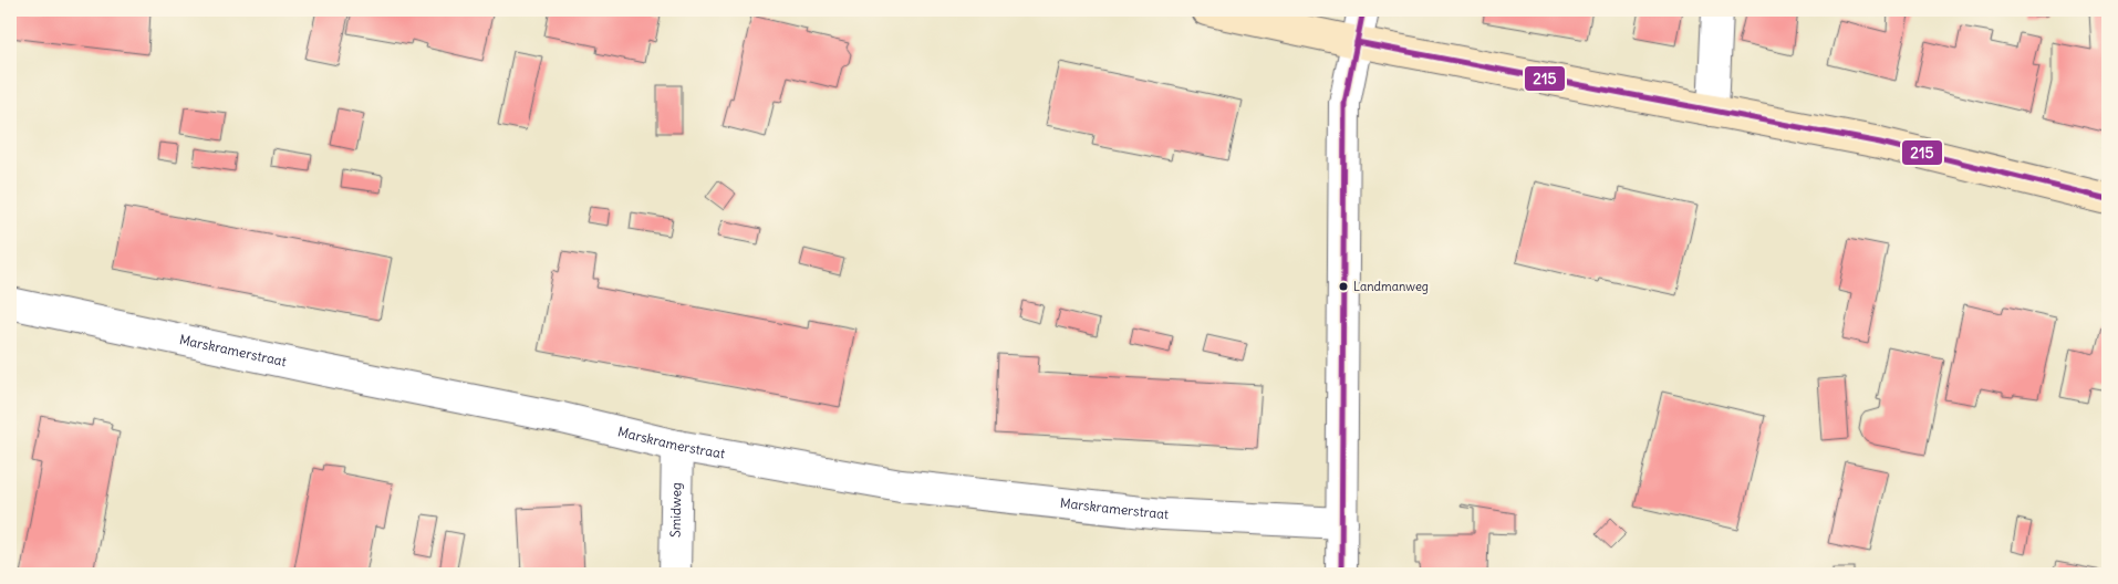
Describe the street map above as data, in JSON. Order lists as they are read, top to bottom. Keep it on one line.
{"streets":{"street":["Marskramerstraat","Smidweg"]},"crossings":[["Marskramerstraat","Smidweg"]],"places":["Landmanweg"],"lines":["transit line 215"]}
